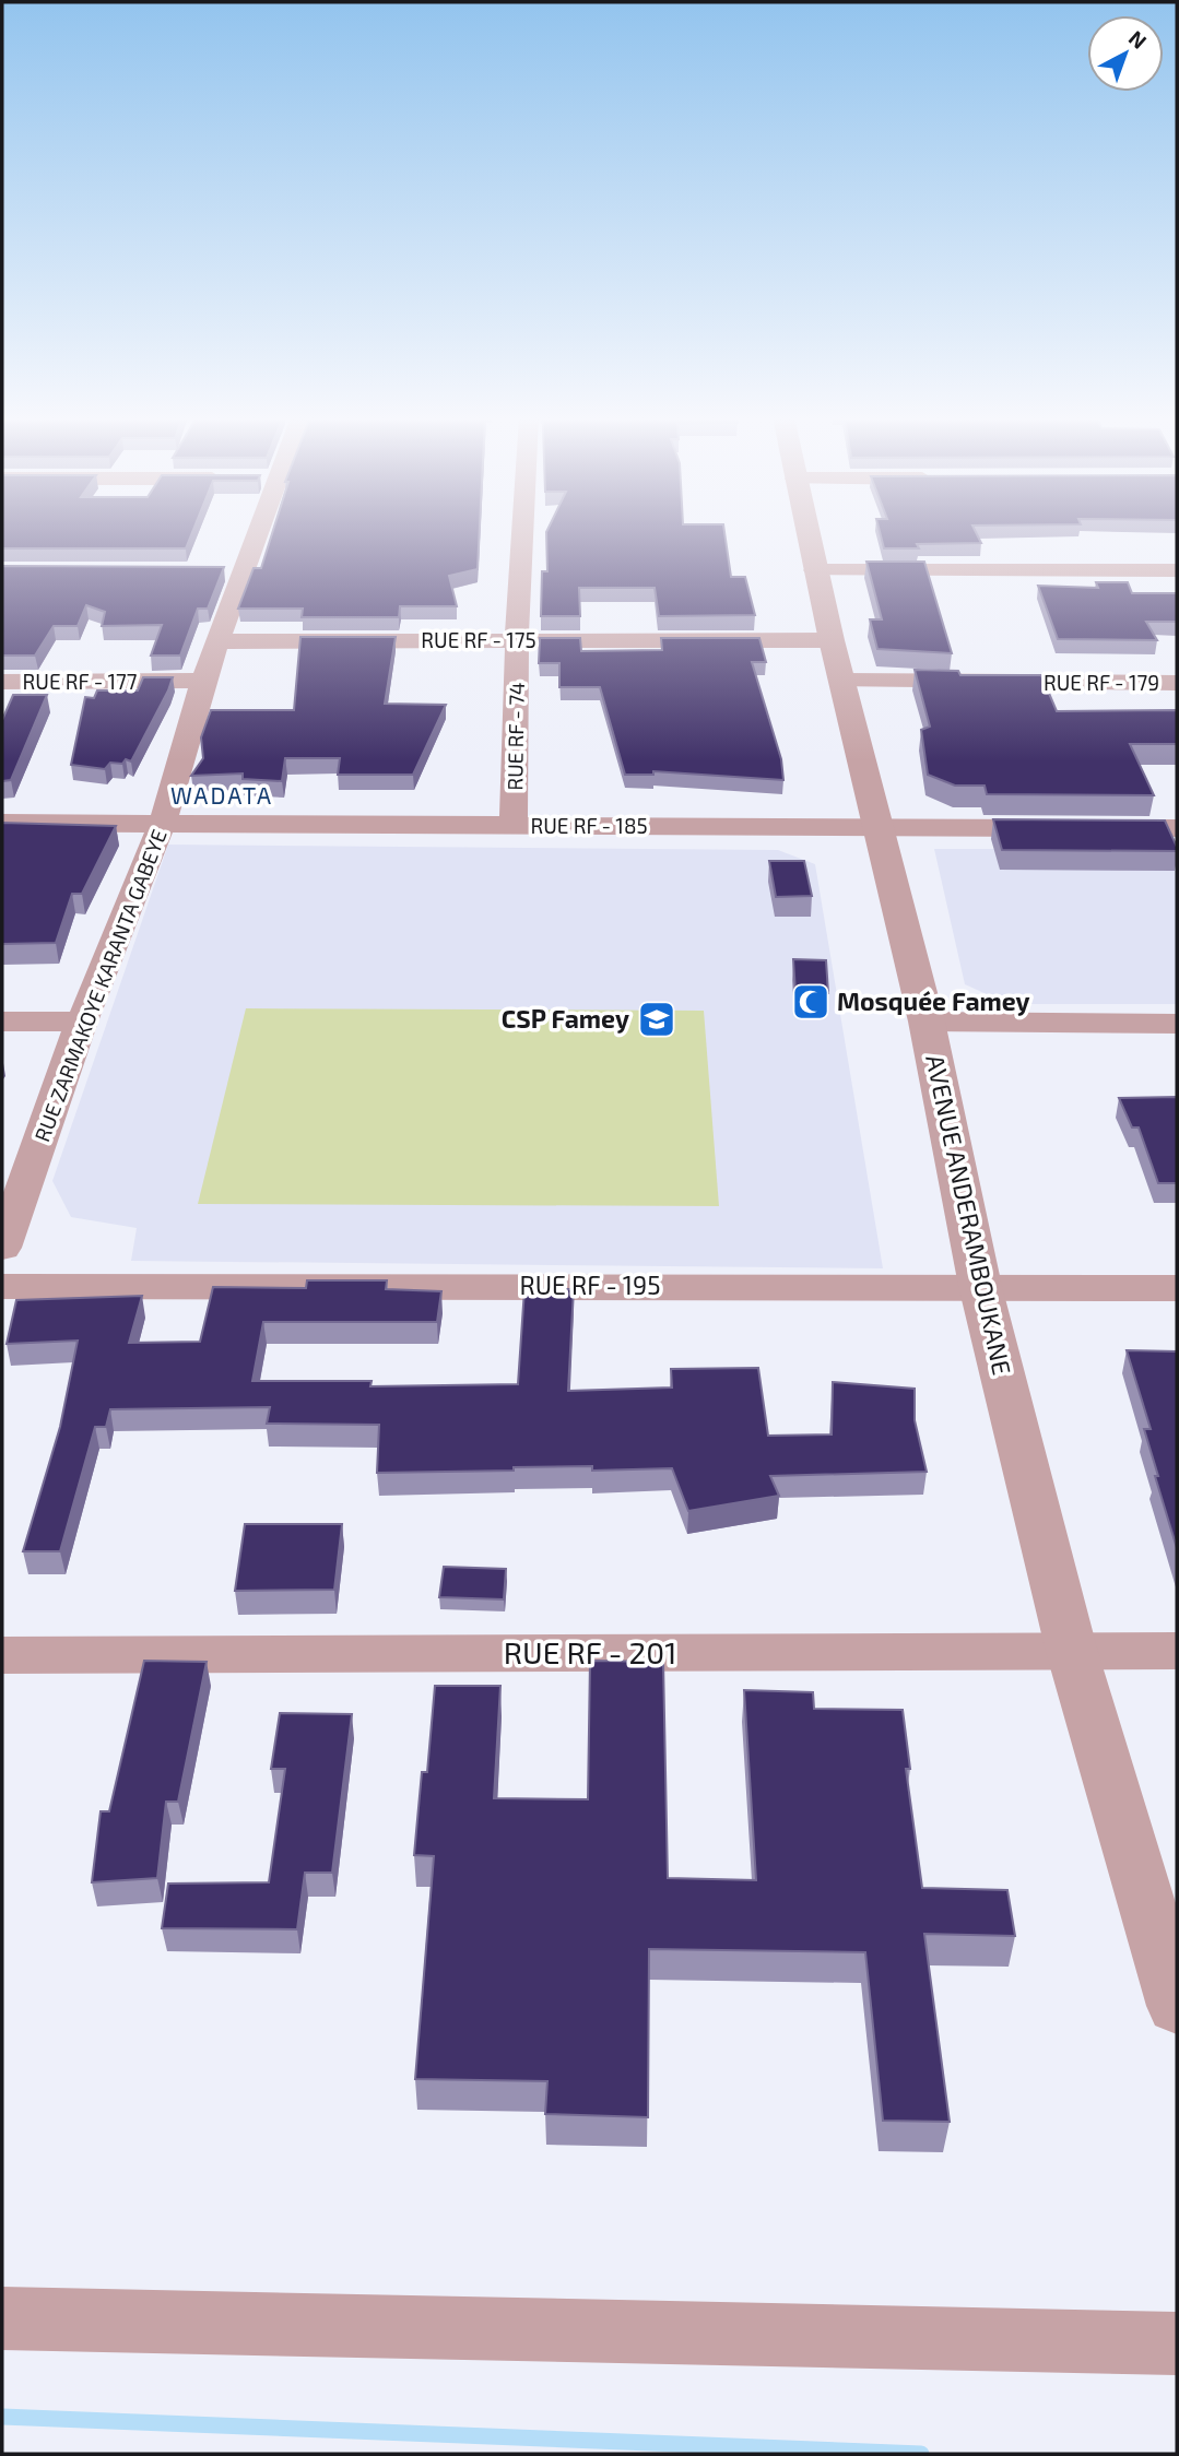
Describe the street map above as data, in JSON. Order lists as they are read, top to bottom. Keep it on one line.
{"streets":{"street":["RUE RF - 175","RUE RF - 177","RUE RF - 179","RUE RF - 74","RUE RF - 185","RUE ZARMAKOYE KARANTA GABEYE","AVENUE ANDERAMBOUKANE","RUE RF - 195","RUE RF - 201"]},"crossings":[["RUE RF - 175","RUE RF - 74"],["RUE RF - 175","RUE ZARMAKOYE KARANTA GABEYE"],["RUE RF - 175","AVENUE ANDERAMBOUKANE"],["RUE RF - 177","RUE ZARMAKOYE KARANTA GABEYE"],["RUE RF - 179","AVENUE ANDERAMBOUKANE"],["RUE RF - 74","RUE RF - 185"],["RUE RF - 185","RUE ZARMAKOYE KARANTA GABEYE"],["RUE RF - 185","AVENUE ANDERAMBOUKANE"],["AVENUE ANDERAMBOUKANE","RUE RF - 195"],["AVENUE ANDERAMBOUKANE","RUE RF - 201"]],"districts":["WADATA"],"places":{"mosque":["Mosquée Famey"],"school or university":["CSP Famey"]},"north":"top right"}
